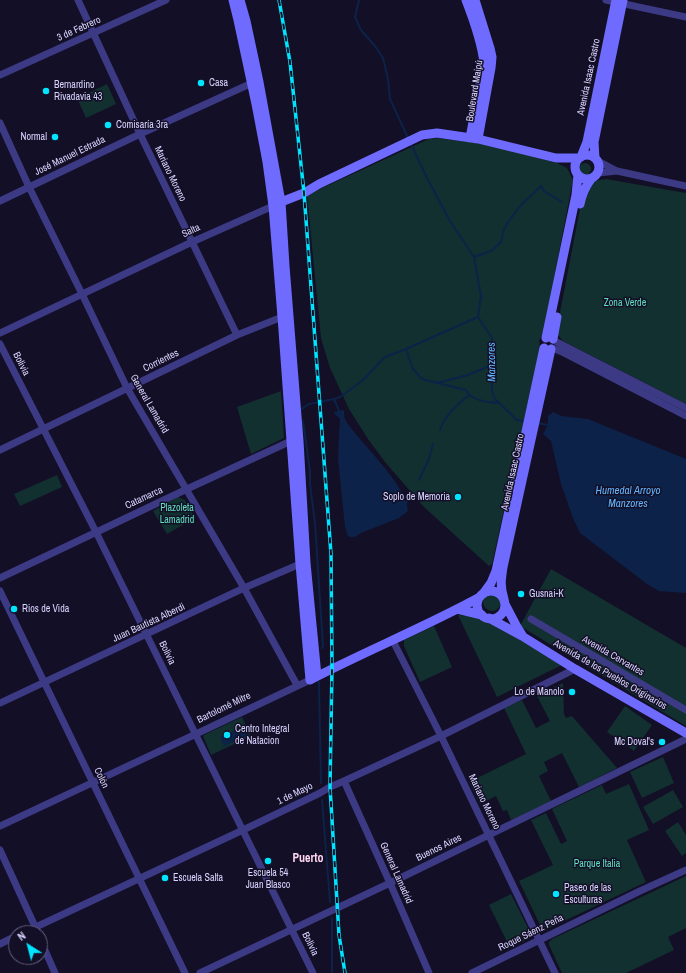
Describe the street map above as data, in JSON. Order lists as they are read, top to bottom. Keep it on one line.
{"streets":{"main road":["Avenida Isaac Castro","Boulevard Maipú","Salta","Avenida de los Pueblos Originarios","Bartolomé Mitre"],"street":["3 de Febrero","José Manuel Estrada","Mariano Moreno","Corrientes","Bolivia","General Lamadrid","Catamarca","Juan Bautista Alberdi","Avenida Cervantes","Colón","1 de Mayo","Buenos Aires","Roque Sáenz Peña"]},"crossings":[["3 de Febrero","Mariano Moreno"],["Avenida Isaac Castro","Avenida de los Pueblos Originarios"],["Avenida Isaac Castro","Bartolomé Mitre"],["Boulevard Maipú","Salta"],["José Manuel Estrada","Mariano Moreno"],["José Manuel Estrada","General Lamadrid"],["Mariano Moreno","Salta"],["Mariano Moreno","Corrientes"],["Mariano Moreno","Bartolomé Mitre"],["Mariano Moreno","1 de Mayo"],["Mariano Moreno","Buenos Aires"],["Mariano Moreno","Roque Sáenz Peña"],["Salta","General Lamadrid"],["Corrientes","Bolivia"],["Corrientes","General Lamadrid"],["Bolivia","Catamarca"],["Bolivia","Juan Bautista Alberdi"],["Bolivia","Bartolomé Mitre"],["Bolivia","1 de Mayo"],["Bolivia","Buenos Aires"],["General Lamadrid","Catamarca"],["General Lamadrid","Juan Bautista Alberdi"],["General Lamadrid","Bartolomé Mitre"],["General Lamadrid","1 de Mayo"],["General Lamadrid","Buenos Aires"],["Juan Bautista Alberdi","Colón"],["Avenida de los Pueblos Originarios","Bartolomé Mitre"],["Avenida de los Pueblos Originarios","1 de Mayo"],["Bartolomé Mitre","Colón"],["Colón","1 de Mayo"]],"districts":["Puerto"],"water":["Manzores","Humedal Arroyo Manzores"],"parks":["Zona Verde","Plazoleta Lamadrid","Parque Italia"],"places":["Casa","Bernardino Rivadavia 43","Comisaría 3ra","Normal","Soplo de Memoria","Gusnai-K","Rios de Vida","Lo de Manolo","Centro Integral de Natacion","Mc Doval's","Escuela 54 Juan Blasco","Escuela Salta","Paseo de las Esculturas"],"north":"top left"}
